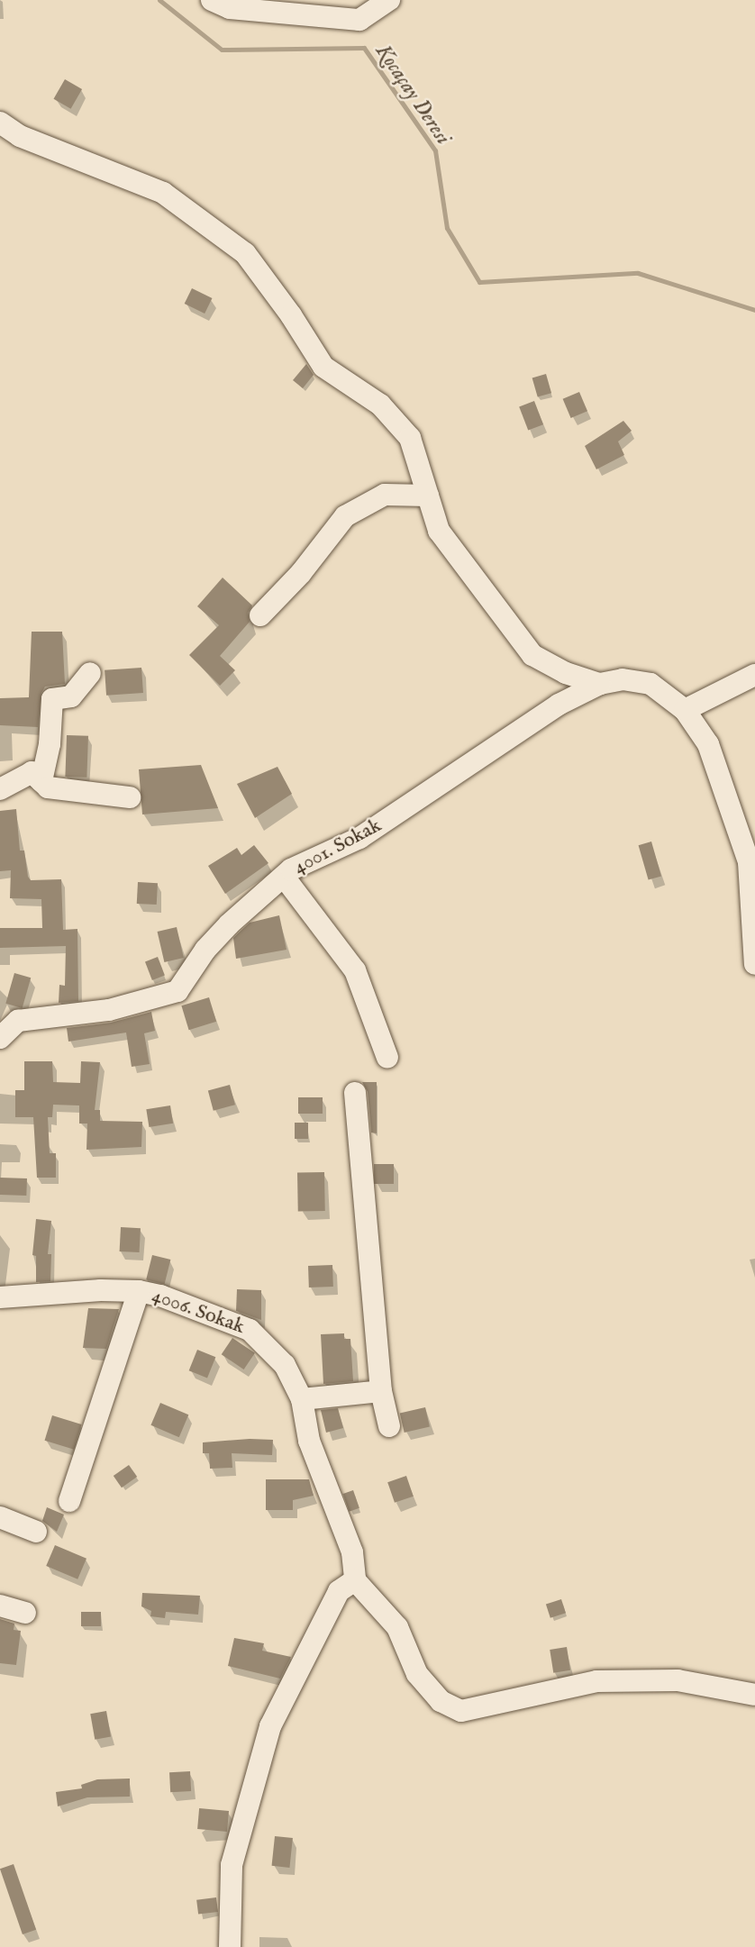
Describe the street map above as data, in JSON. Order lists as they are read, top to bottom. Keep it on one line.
{"streets":{"street":["4001. Sokak","4006. Sokak"]},"water":["Kocaçay Deresi"]}
